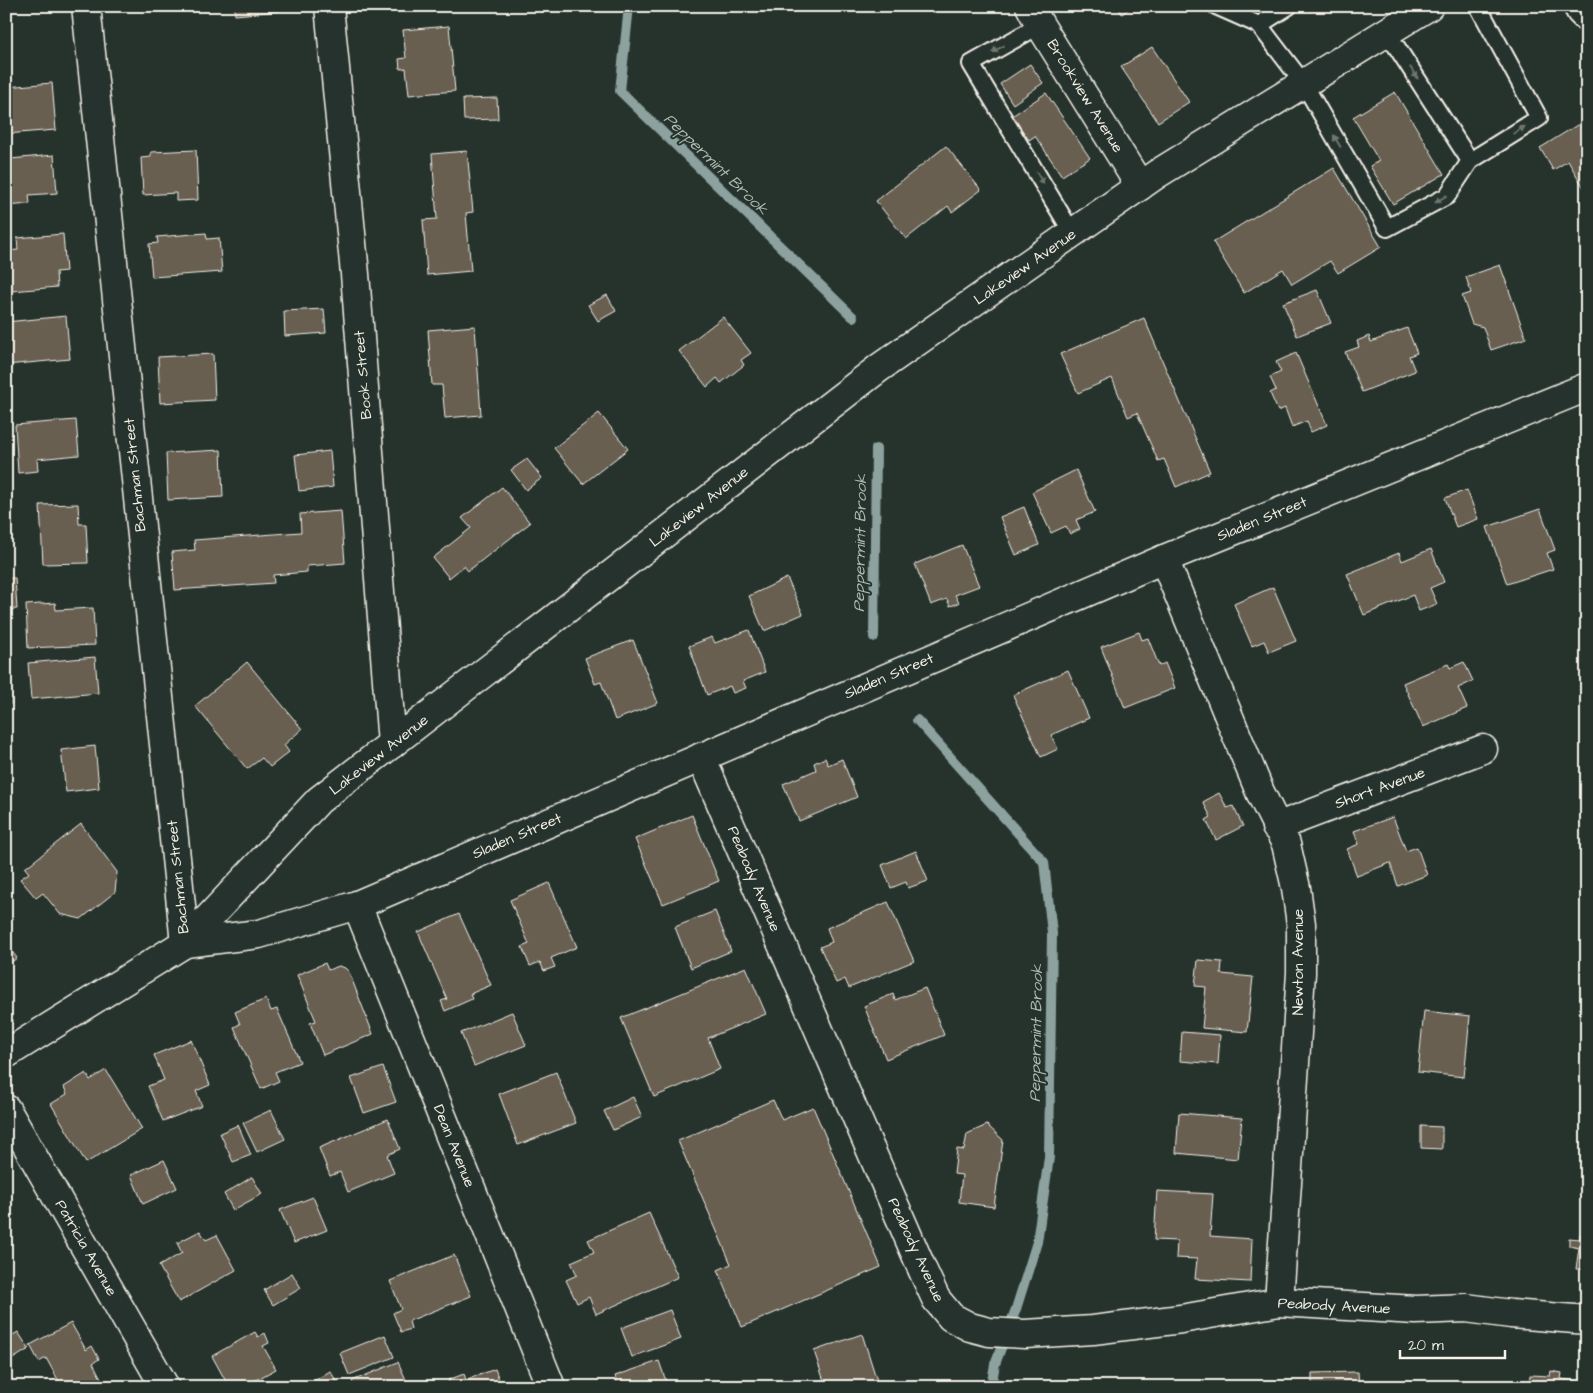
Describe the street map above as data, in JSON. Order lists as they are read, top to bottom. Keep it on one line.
{"streets":{"street":["Brookview Avenue","Lakeview Avenue","Book Street","Bachman Street","Sladen Street","Short Avenue","Peabody Avenue","Newton Avenue","Dean Avenue","Patricia Avenue"]},"crossings":[["Brookview Avenue","Lakeview Avenue"],["Lakeview Avenue","Book Street"],["Lakeview Avenue","Bachman Street"],["Lakeview Avenue","Sladen Street"],["Bachman Street","Sladen Street"],["Sladen Street","Peabody Avenue"],["Sladen Street","Newton Avenue"],["Sladen Street","Dean Avenue"],["Short Avenue","Newton Avenue"],["Peabody Avenue","Newton Avenue"]],"water":["Peppermint Brook"],"scale_bar":"20 m"}
